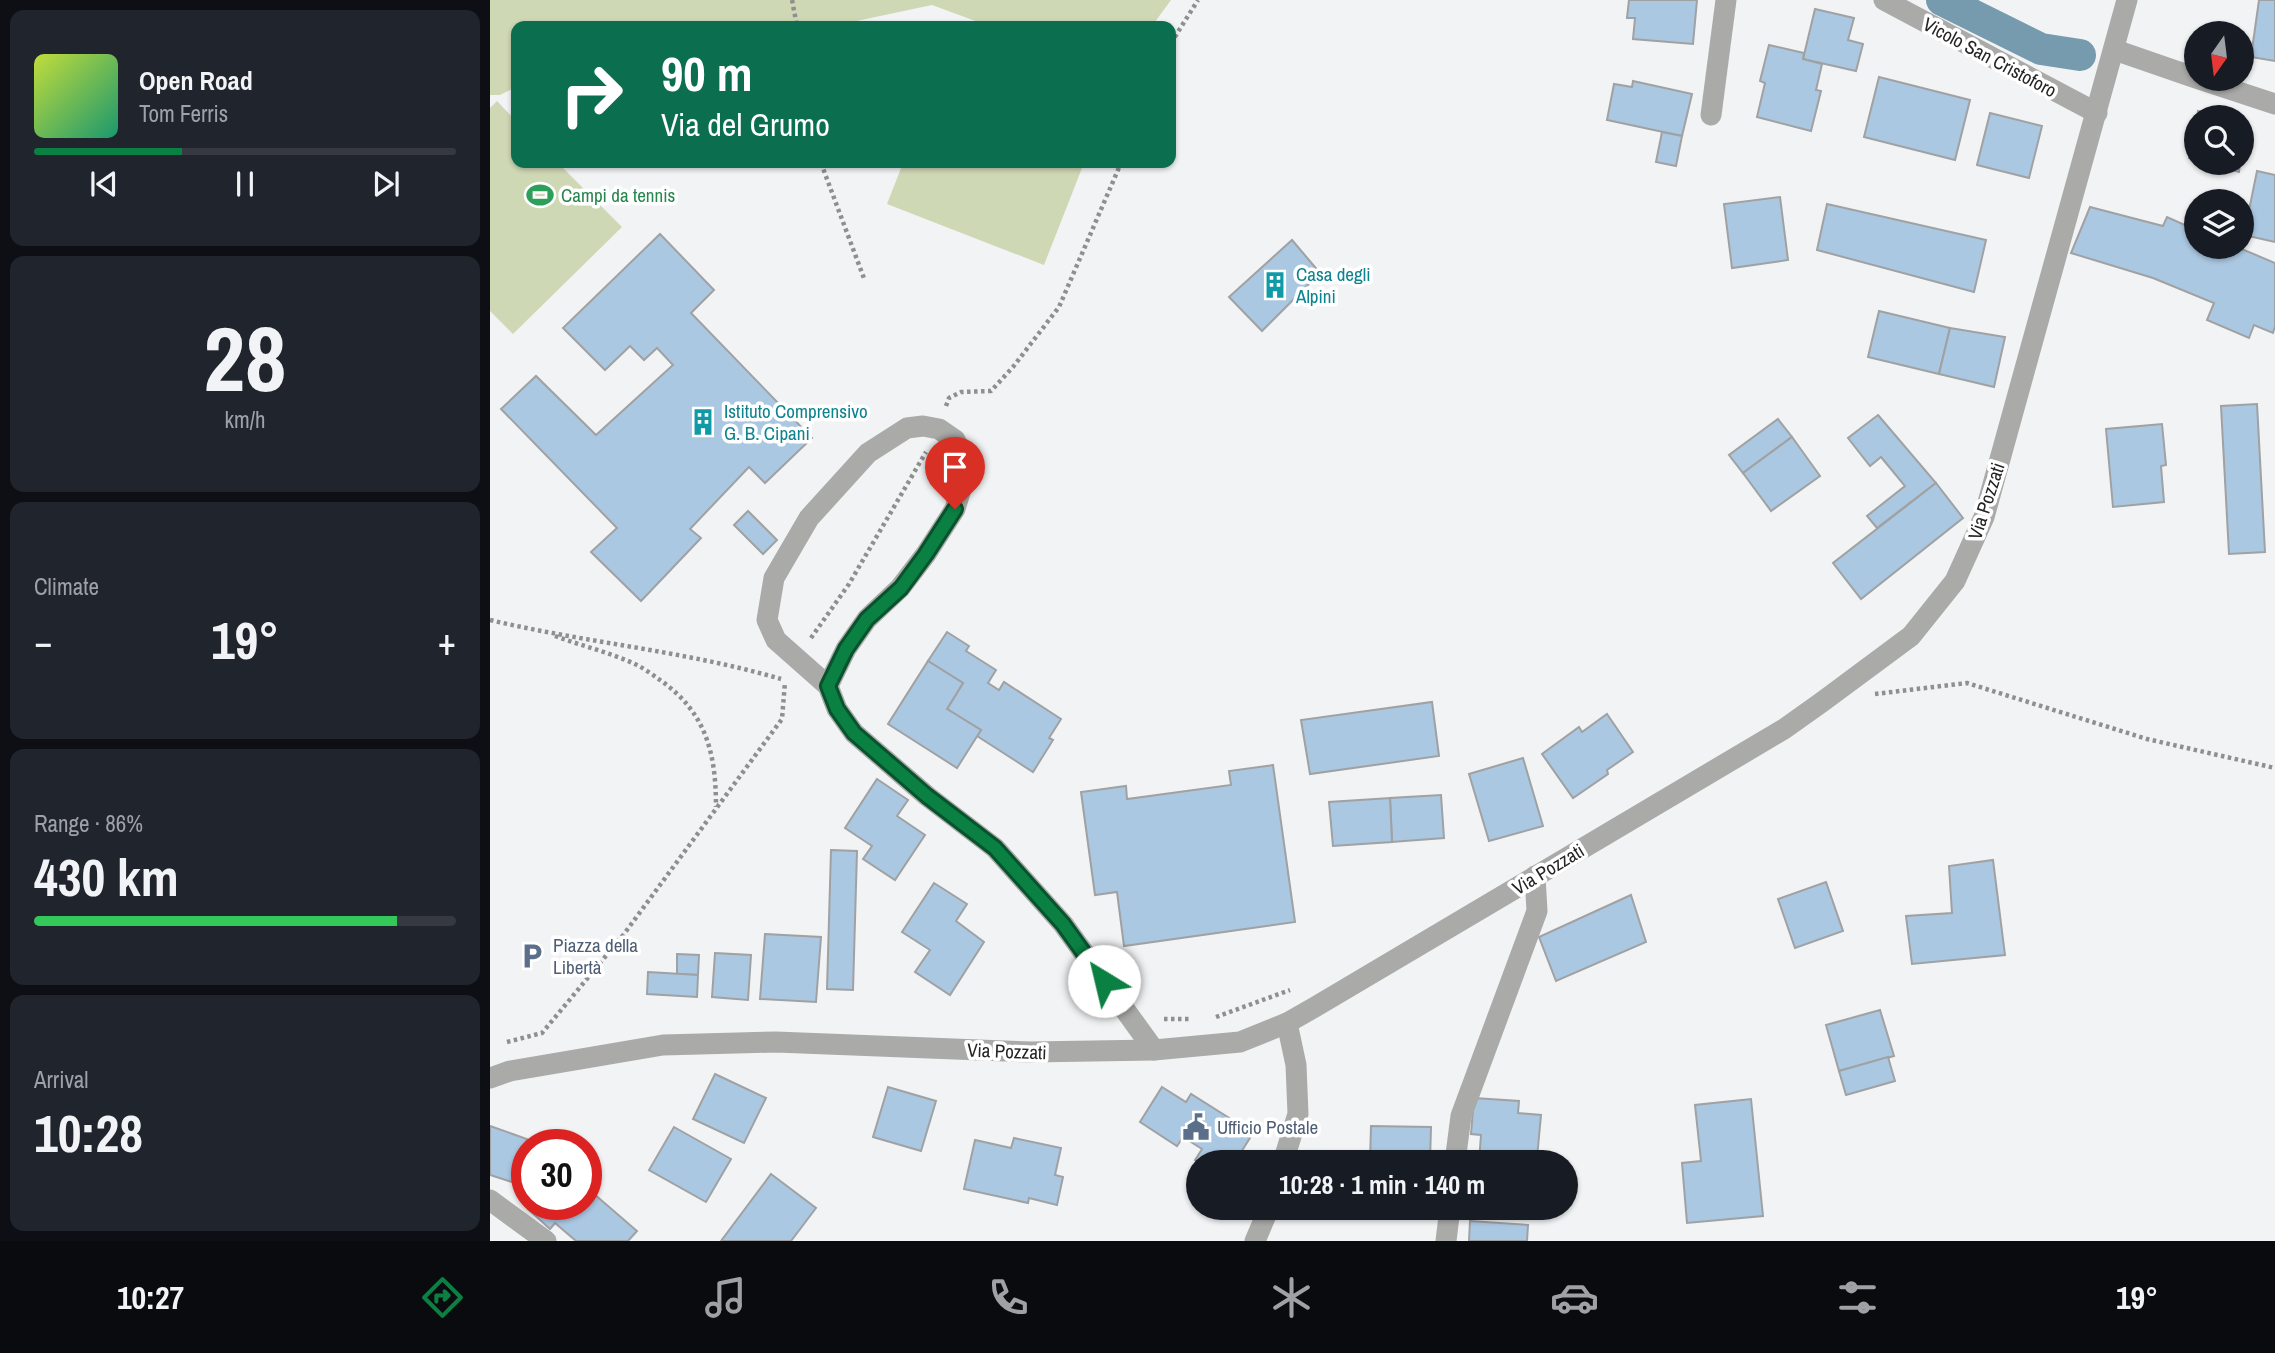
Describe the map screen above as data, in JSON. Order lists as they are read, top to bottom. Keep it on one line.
{"streets":{"street":["Vicolo San Cristoforo","Via Pozzati"]},"crossings":[["Vicolo San Cristoforo","Via Pozzati"]],"places":{"sports":["Campi da tennis"],"building":["Casa degli Alpini","Istituto Comprensivo G. B. Cipani"],"parking":["Piazza della Libertà"],"public building":["Ufficio Postale"]},"north":"bottom","page":{"turn":["90 m","Via del Grumo"],"song":["Open Road","Tom Ferris"],"tile":[["28","km/h"],"Climate",["Range · 86%","430 km"],["Arrival","10:28"]],"heat":["−","19°","+"],"limit":"30","trip":"10:28 · 1 min · 140 m","tabs":["10:27","19°"]}}
